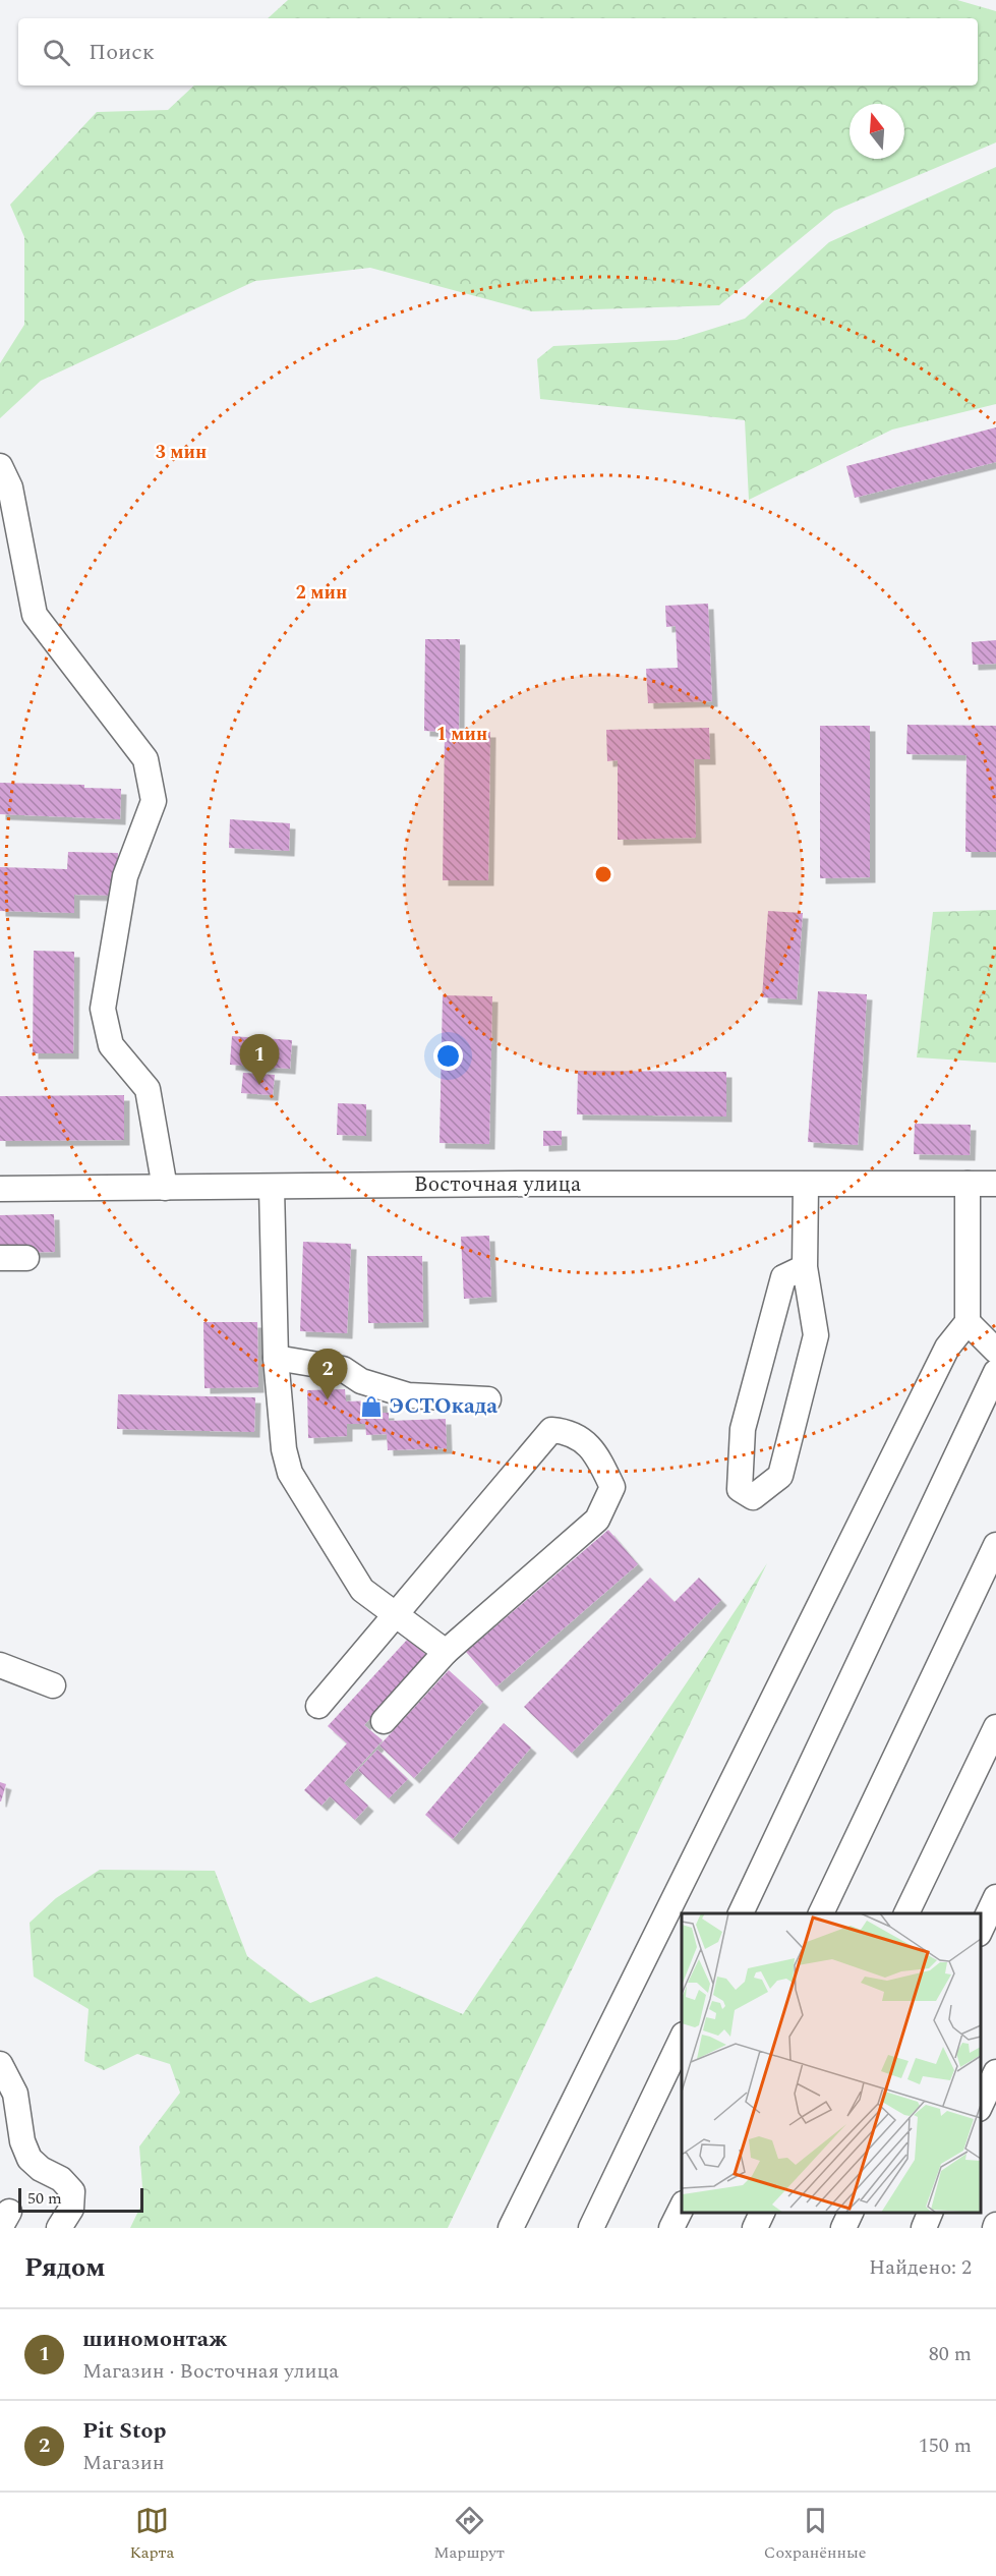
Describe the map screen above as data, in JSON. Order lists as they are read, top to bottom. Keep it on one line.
{"streets":{"street":["Восточная улица"]},"places":{"shop":["ЭСТОкада"]},"scale_bar":"50 m","north":"top","page":{"search":"Поиск","pins":["1","2"],"scale":"50 m","heading":["Рядом","Найдено: 2"],"list":[{"mark":"1","name":"шиномонтаж","note":"Магазин · Восточная улица","value":"80 m"},{"mark":"2","name":"Pit Stop","note":"Магазин","value":"150 m"}],"nav":["Карта","Маршрут","Сохранённые"]},"rings":["3 мин","2 мин","1 мин"]}
